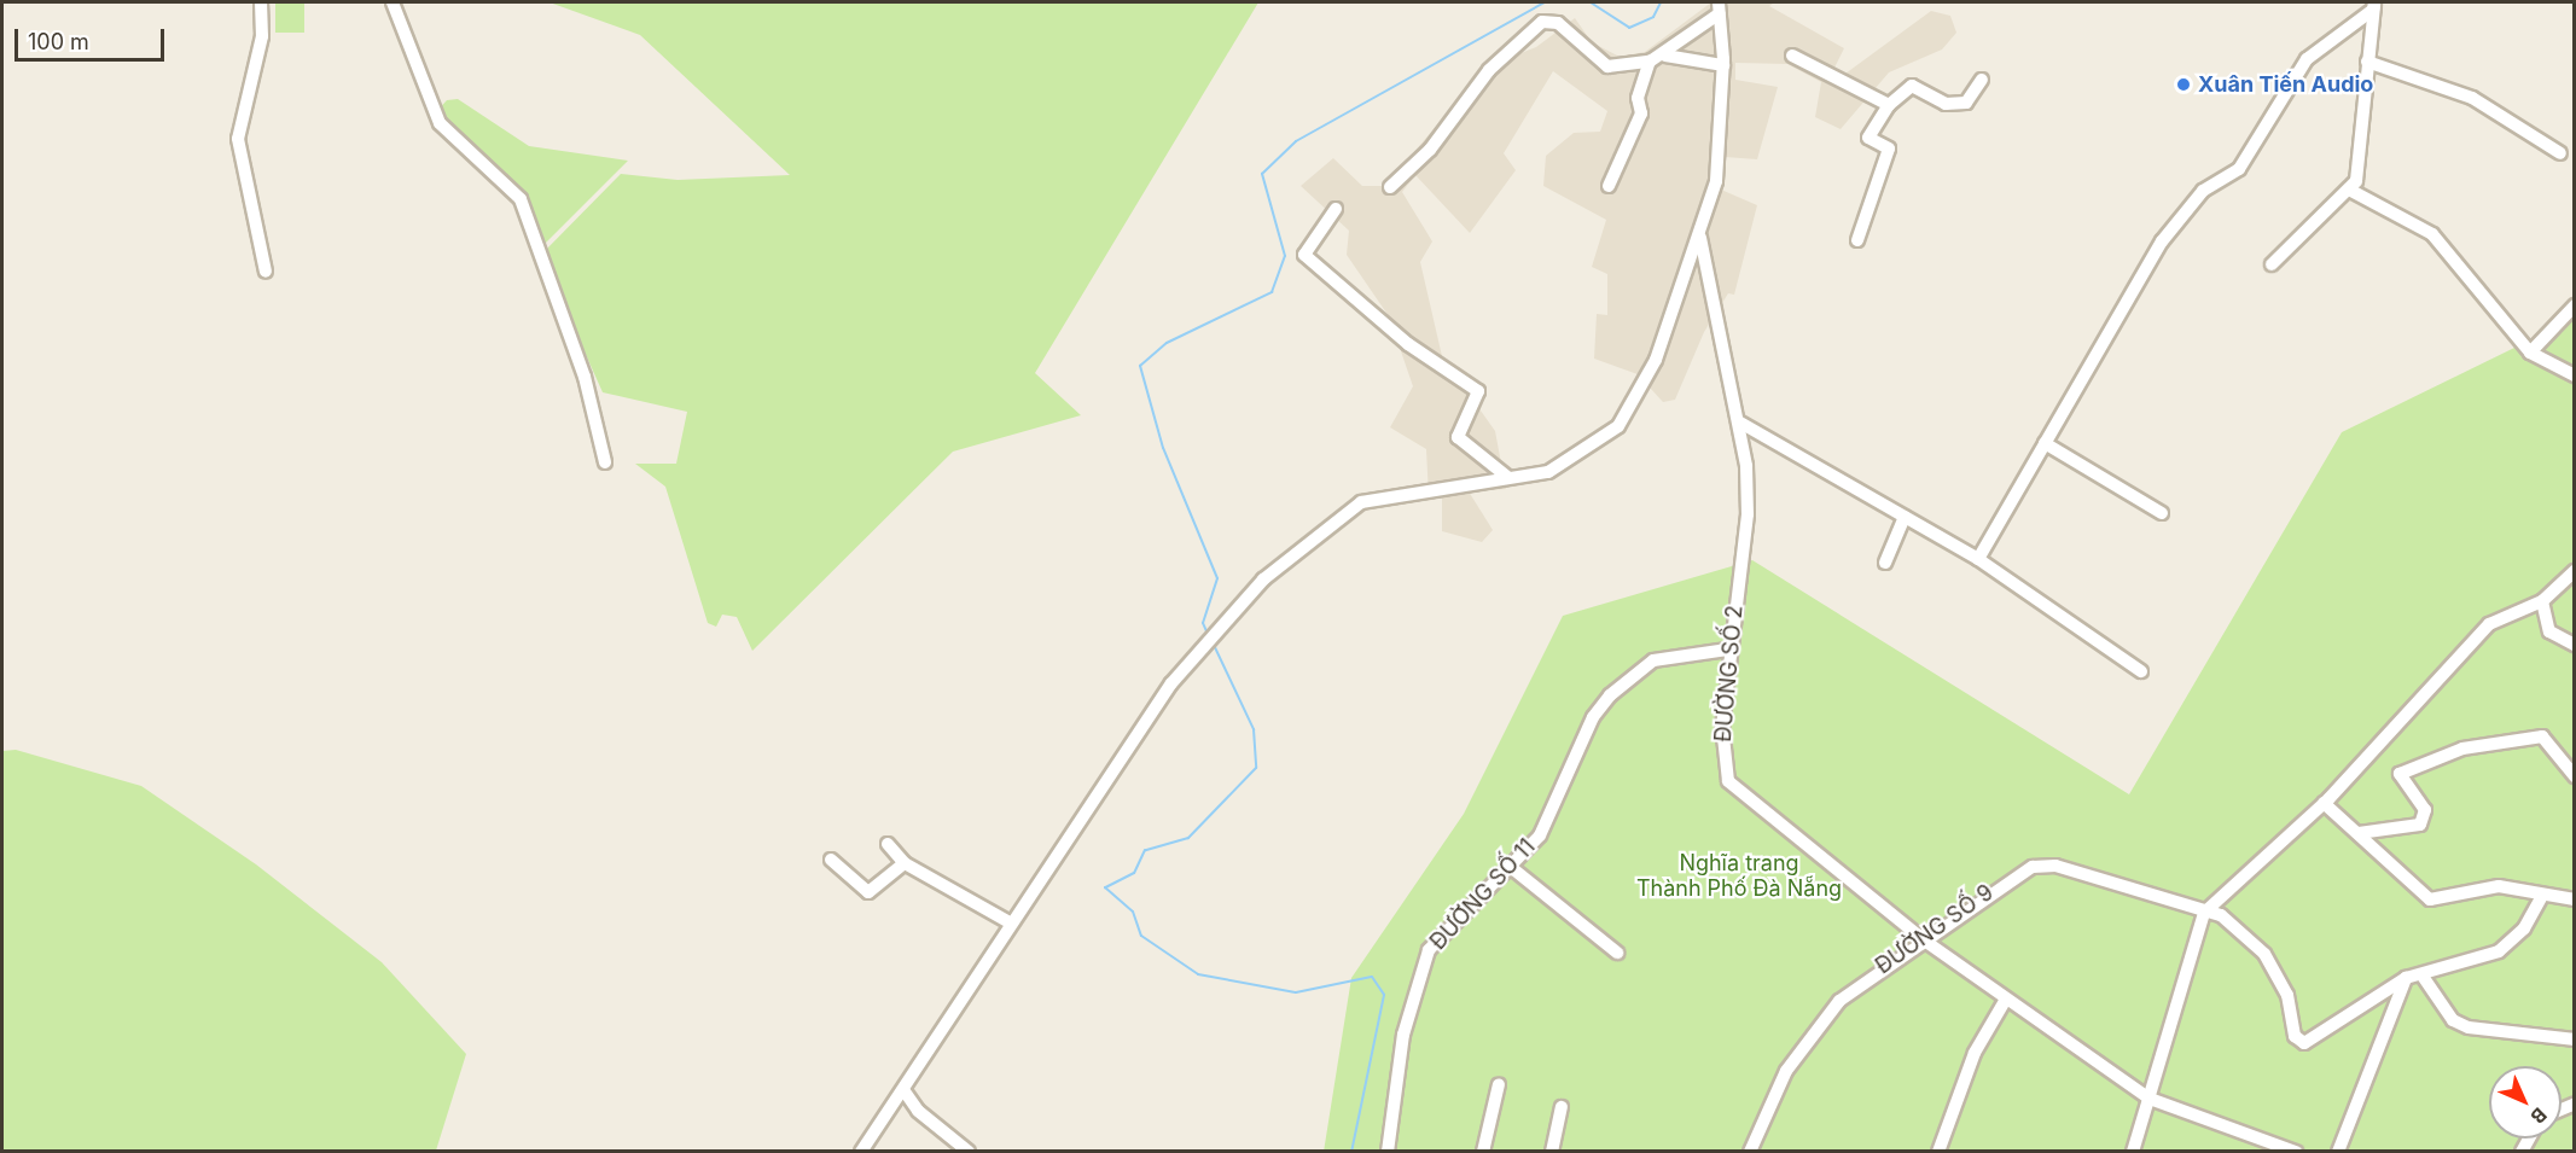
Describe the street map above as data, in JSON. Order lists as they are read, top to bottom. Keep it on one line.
{"streets":{"street":["ĐƯỜNG SỐ 2","ĐƯỜNG SỐ 11","ĐƯỜNG SỐ 9"]},"crossings":[["ĐƯỜNG SỐ 2","ĐƯỜNG SỐ 11"],["ĐƯỜNG SỐ 2","ĐƯỜNG SỐ 9"]],"parks":["Nghĩa trang Thành Phố Đà Nẵng"],"places":["Xuân Tiến Audio"],"scale_bar":"100 m","north":"bottom right"}
